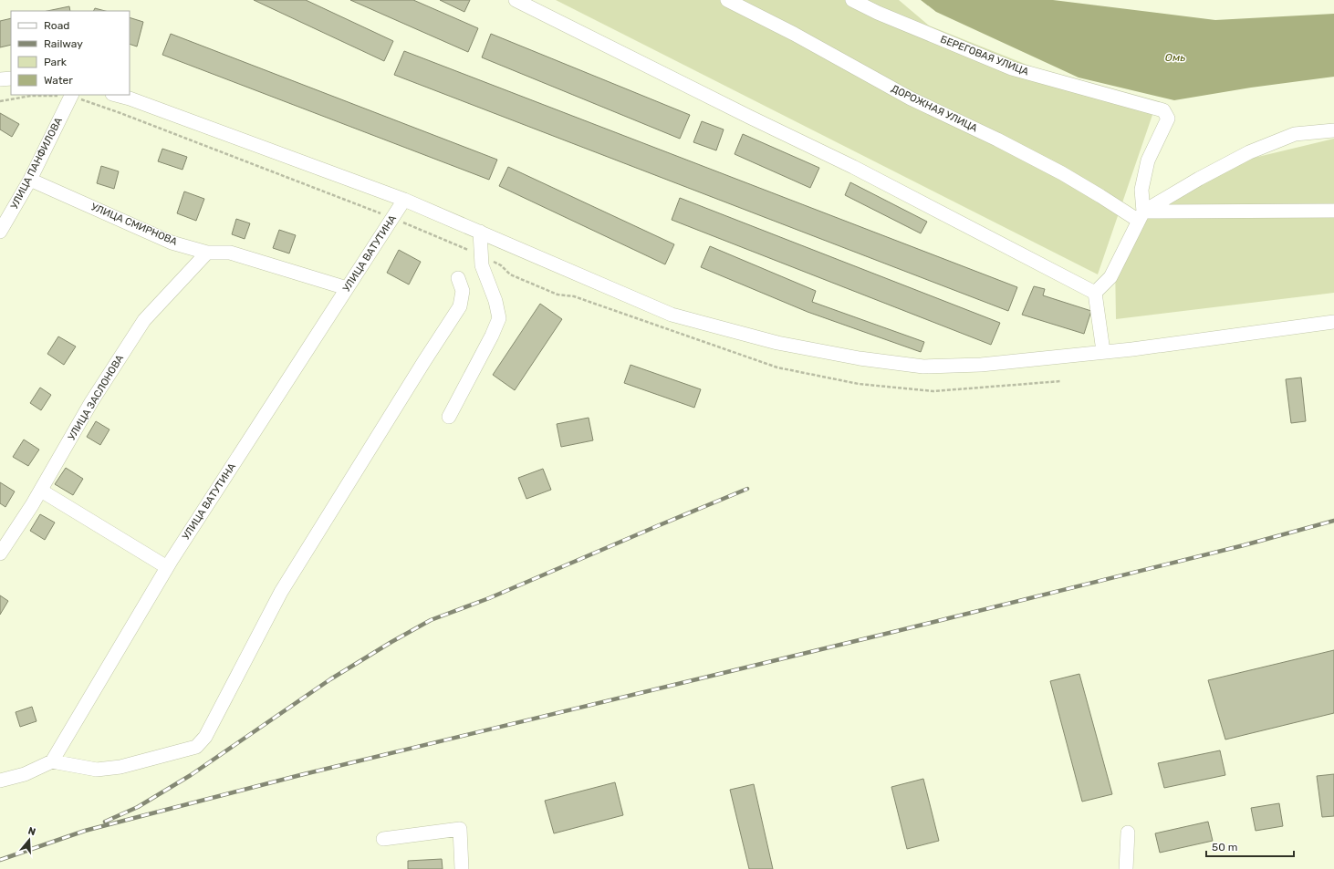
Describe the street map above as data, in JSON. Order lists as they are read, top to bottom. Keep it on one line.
{"streets":{"street":["БЕРЕГОВАЯ УЛИЦА","ДОРОЖНАЯ УЛИЦА","УЛИЦА ПАНФИЛОВА","УЛИЦА СМИРНОВА","УЛИЦА ВАТУТИНА","УЛИЦА ЗАСЛОНОВА"]},"crossings":[["БЕРЕГОВАЯ УЛИЦА","ДОРОЖНАЯ УЛИЦА"],["УЛИЦА ПАНФИЛОВА","УЛИЦА СМИРНОВА"],["УЛИЦА СМИРНОВА","УЛИЦА ВАТУТИНА"],["УЛИЦА СМИРНОВА","УЛИЦА ЗАСЛОНОВА"]],"water":["Омь"],"legend":["Road","Railway","Park","Water"],"scale_bar":"50 m","north":"top"}
